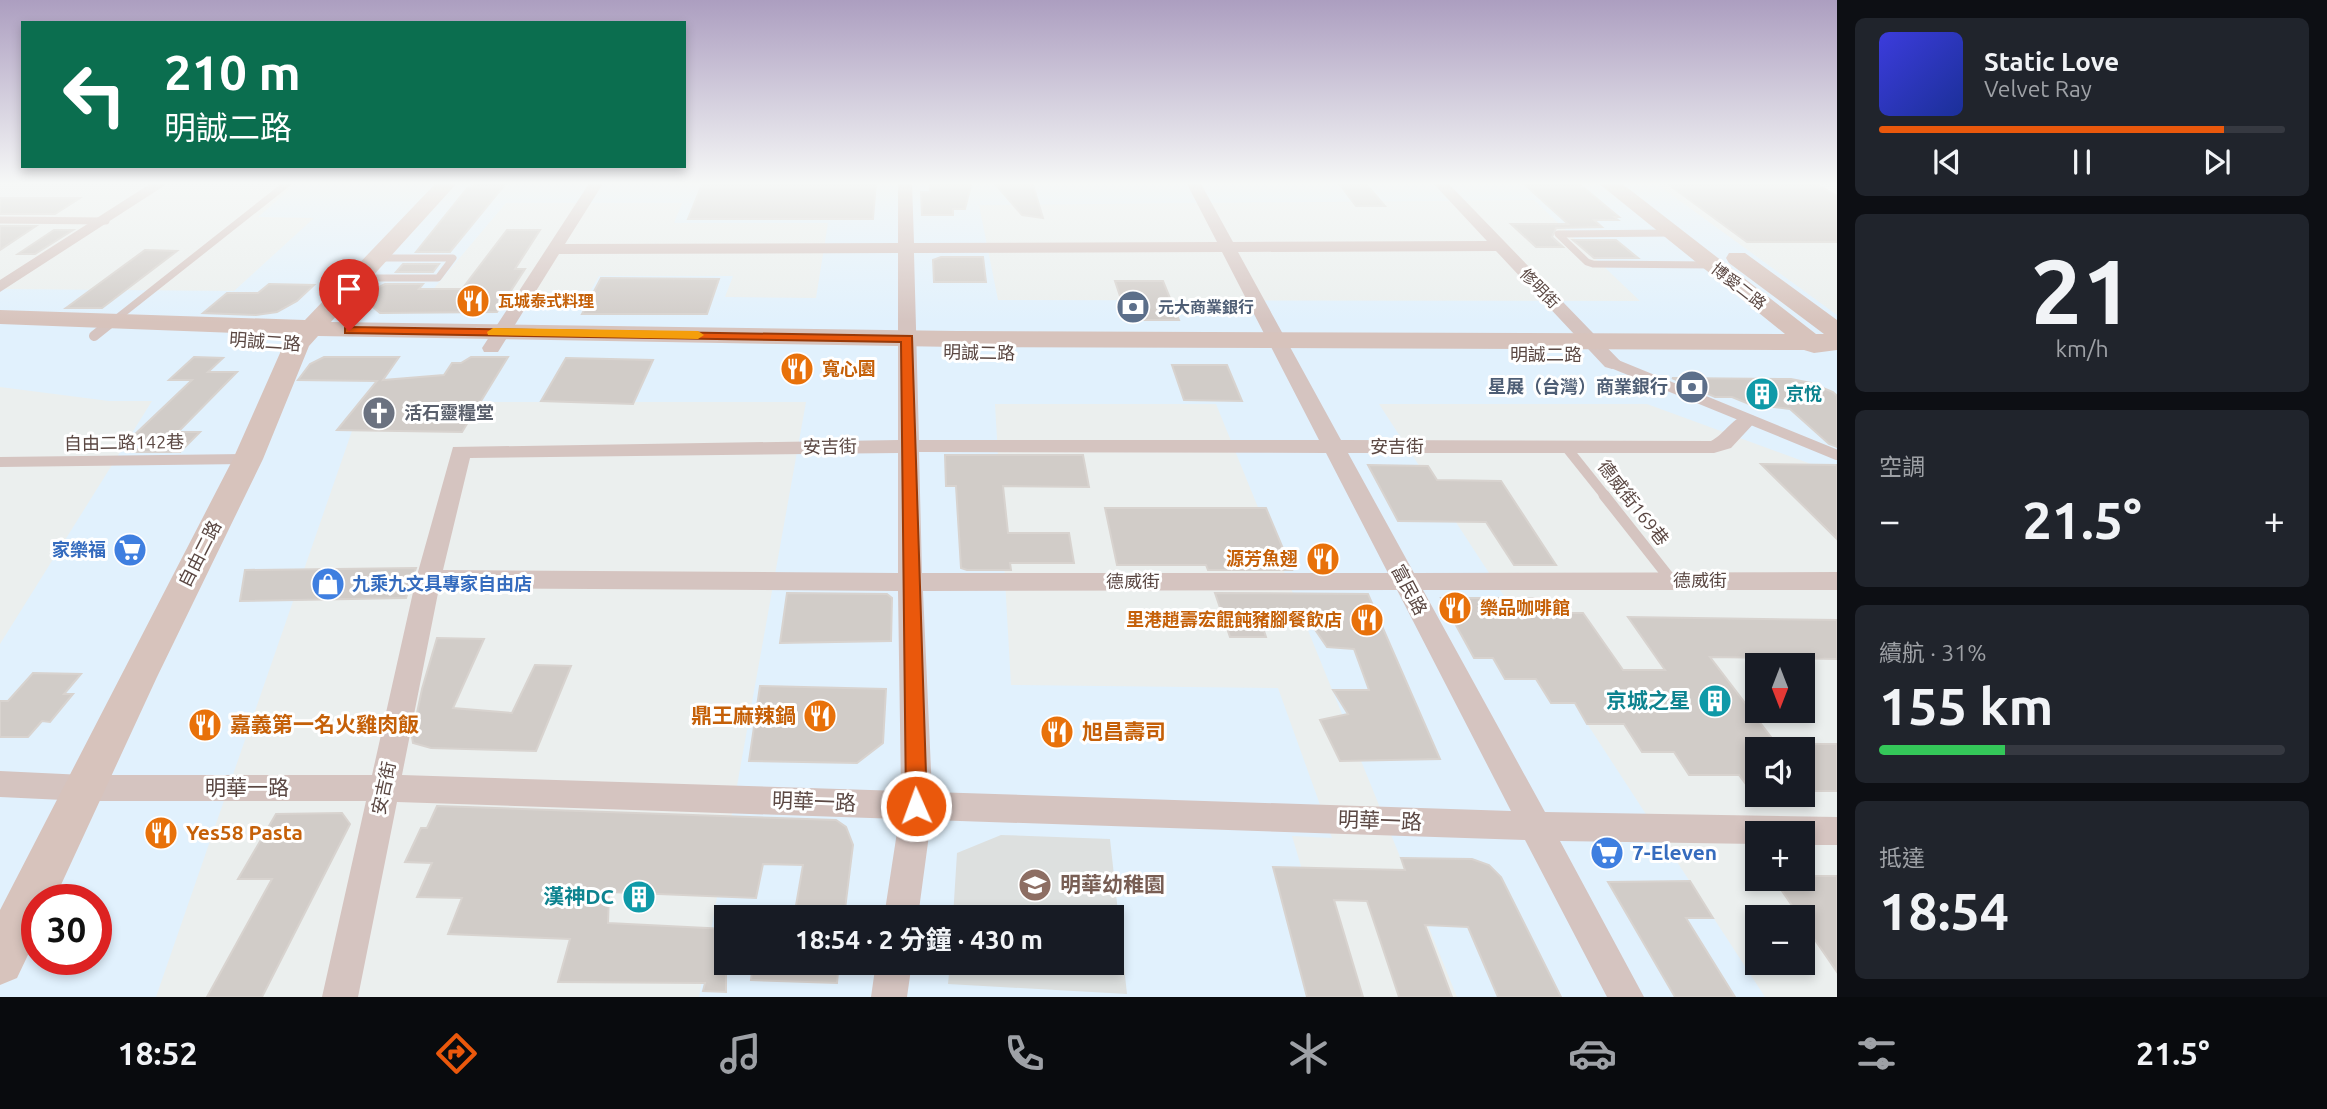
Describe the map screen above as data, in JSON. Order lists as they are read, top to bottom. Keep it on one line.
{"streets":{"street":["博愛二路","修明街","明誠二路","安吉街","自由二路","德威街","富民路","明華一路"],"lane":["自由二路142巷","德威街169巷"]},"crossings":[["博愛二路","明誠二路"],["修明街","明誠二路"],["明誠二路","自由二路"],["明誠二路","富民路"],["自由二路142巷","自由二路"],["安吉街","德威街169巷"],["安吉街","德威街"],["安吉街","富民路"],["安吉街","明華一路"],["德威街169巷","德威街"],["自由二路","明華一路"],["德威街","富民路"],["富民路","明華一路"]],"places":{"restaurant":["瓦城泰式料理","寬心園","源芳魚翅","樂品咖啡館","里港趙壽宏餛飩豬腳餐飲店","鼎王麻辣鍋","嘉義第一名火雞肉飯","旭昌壽司","Yes58 Pasta"],"bank":["元大商業銀行","星展（台灣）商業銀行"],"building":["京悅","京城之星","漢神DC"],"church":["活石靈糧堂"],"supermarket":["家樂福","7-Eleven"],"shop":["九乘九文具專家自由店"],"school or university":["明華幼稚園"]},"north":"bottom","page":{"turn":["210 m","明誠二路"],"song":["Static Love","Velvet Ray"],"tile":[["21","km/h"],"空調",["續航 · 31%","155 km"],["抵達","18:54"]],"heat":["−","21.5°","+"],"map_buttons":["+","−"],"limit":"30","trip":"18:54 · 2 分鐘 · 430 m","tabs":["18:52","21.5°"]}}
